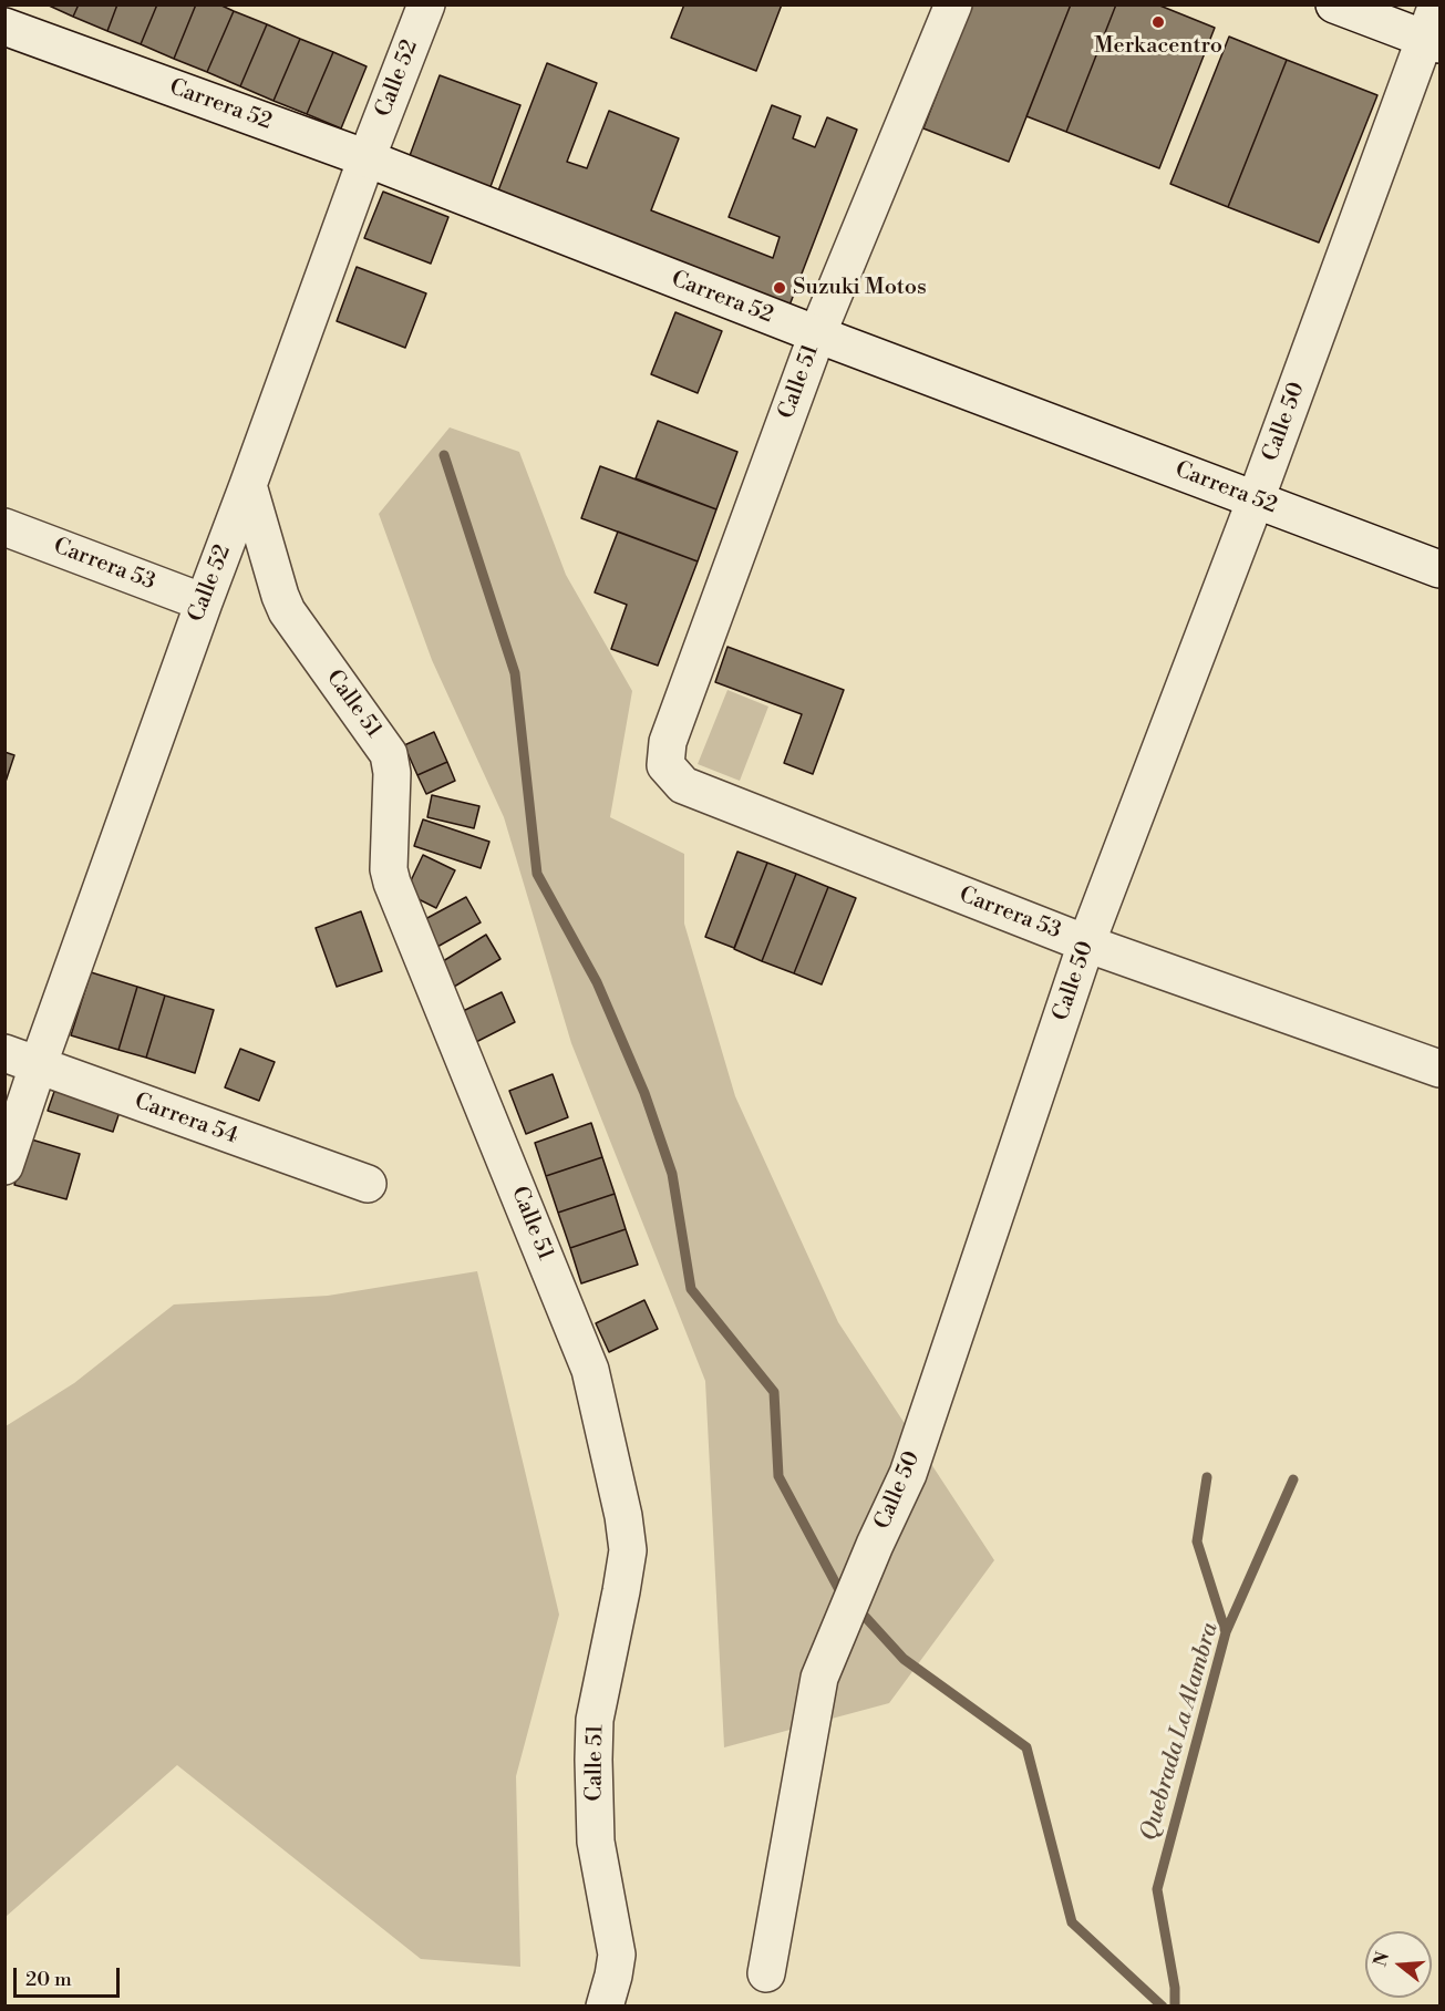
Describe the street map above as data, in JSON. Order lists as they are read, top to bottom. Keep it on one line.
{"streets":{"street":["Calle 52","Carrera 52","Calle 51","Calle 50","Carrera 53","Carrera 54"]},"crossings":[["Calle 52","Carrera 52"],["Calle 52","Calle 51"],["Calle 52","Carrera 53"],["Calle 52","Carrera 54"],["Carrera 52","Calle 51"],["Carrera 52","Calle 50"],["Calle 51","Carrera 53"],["Calle 50","Carrera 53"]],"water":["Quebrada La Alambra"],"places":["Merkacentro","Suzuki Motos"],"scale_bar":"20 m","north":"left"}
